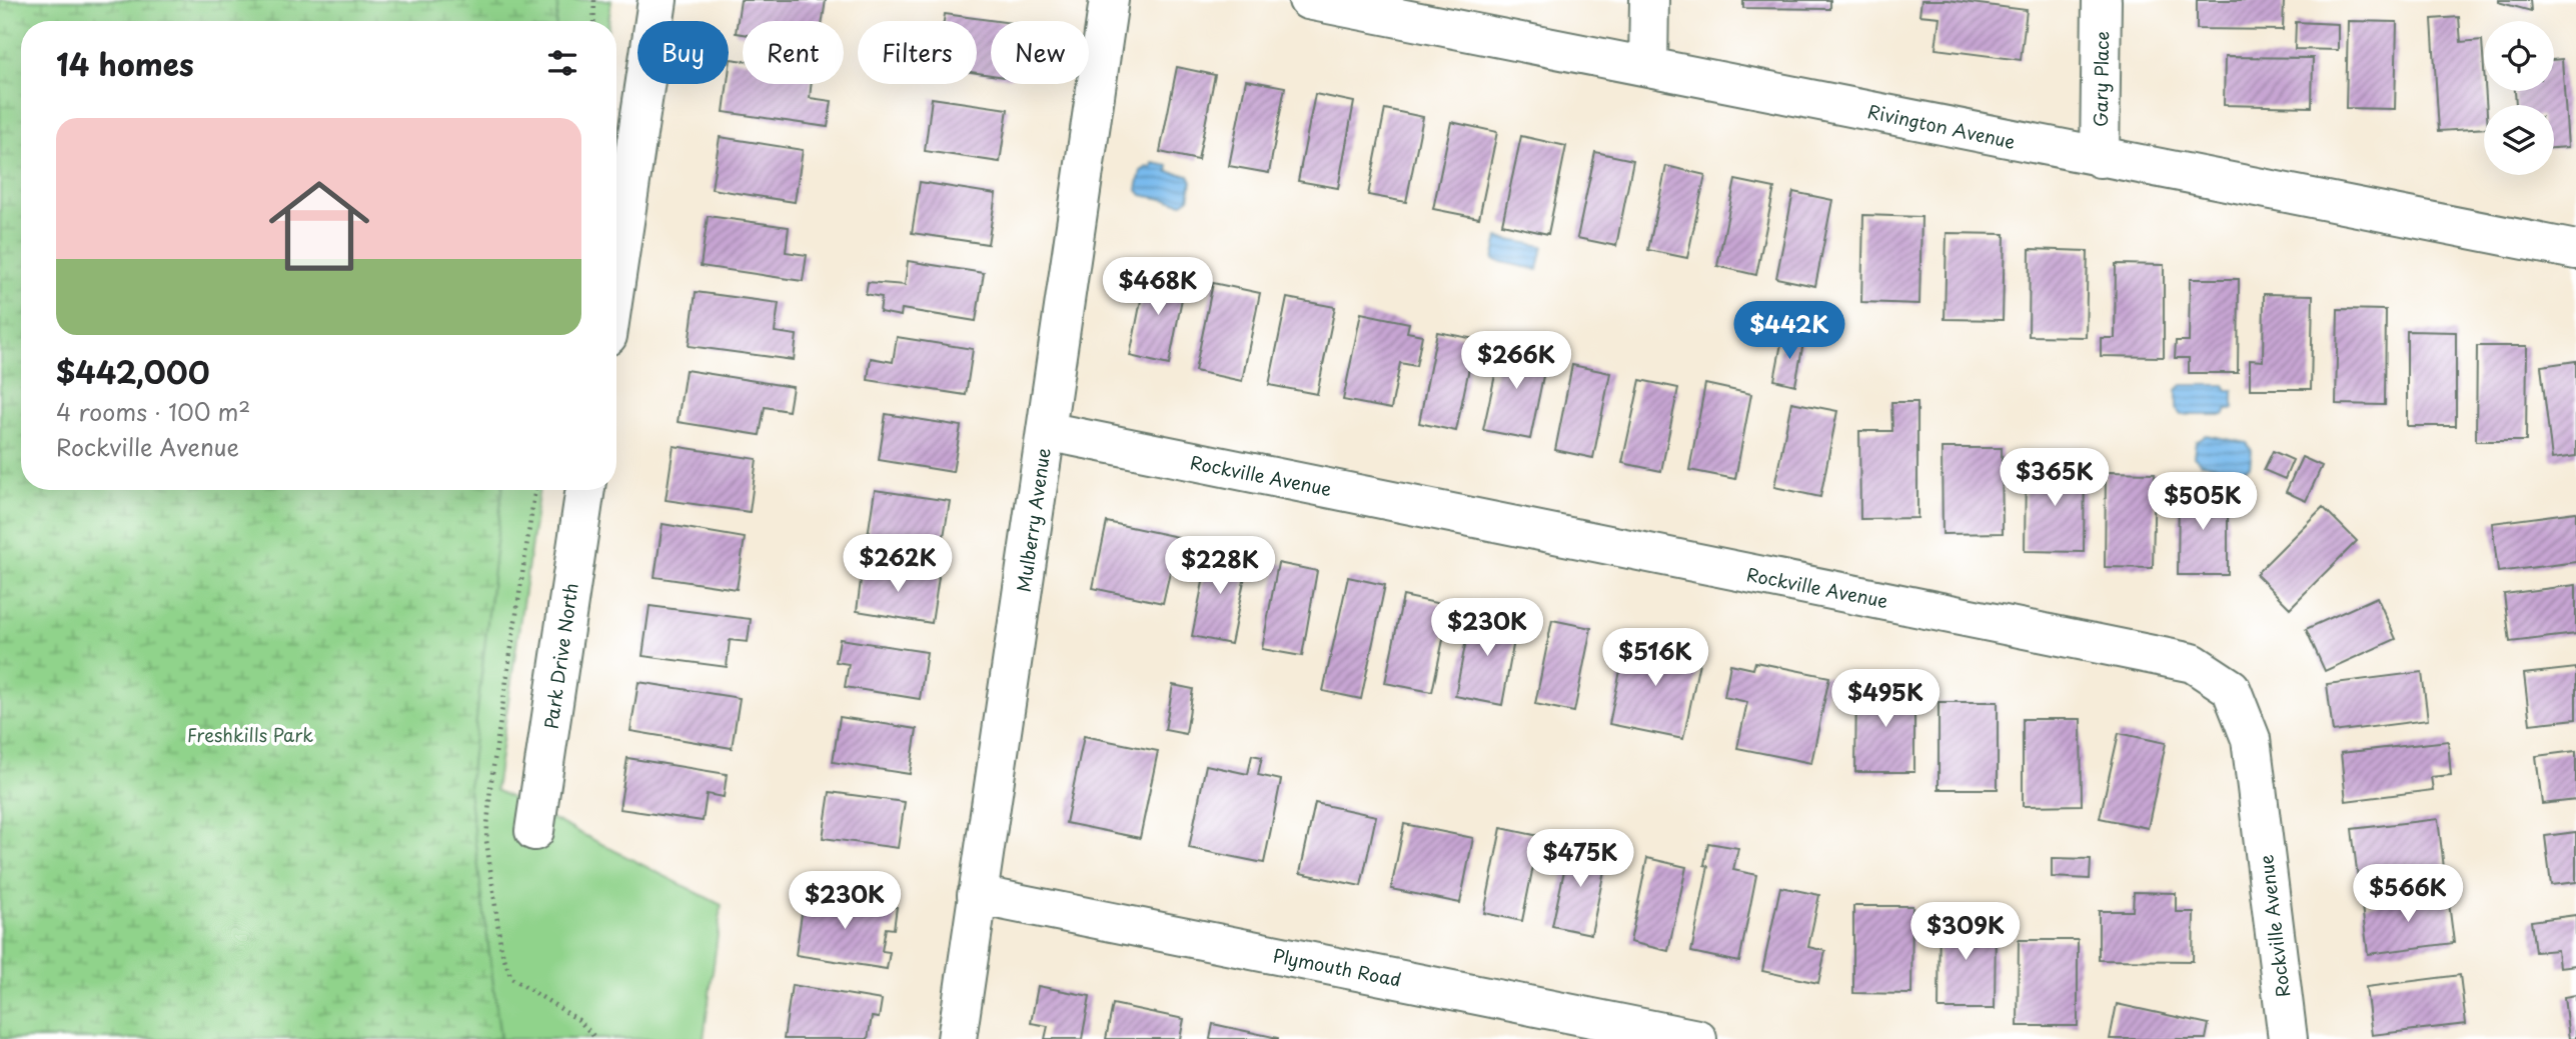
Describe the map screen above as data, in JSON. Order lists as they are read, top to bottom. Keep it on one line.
{"streets":{"street":["Gary Place","Rivington Avenue","Rockville Avenue","Mulberry Avenue","Park Drive North","Plymouth Road"]},"crossings":[["Gary Place","Rivington Avenue"],["Rockville Avenue","Mulberry Avenue"],["Mulberry Avenue","Plymouth Road"]],"parks":["Freshkills Park"],"page":{"chip":["Buy","Rent","Filters","New"],"heading":"14 homes","list":[{"name":"$442,000","note":"4 rooms · 100 m² · Rockville Avenue"}],"price":["$468K","$442K","$266K","$365K","$505K","$262K","$228K","$230K","$516K","$495K","$475K","$566K","$230K","$309K"]}}
